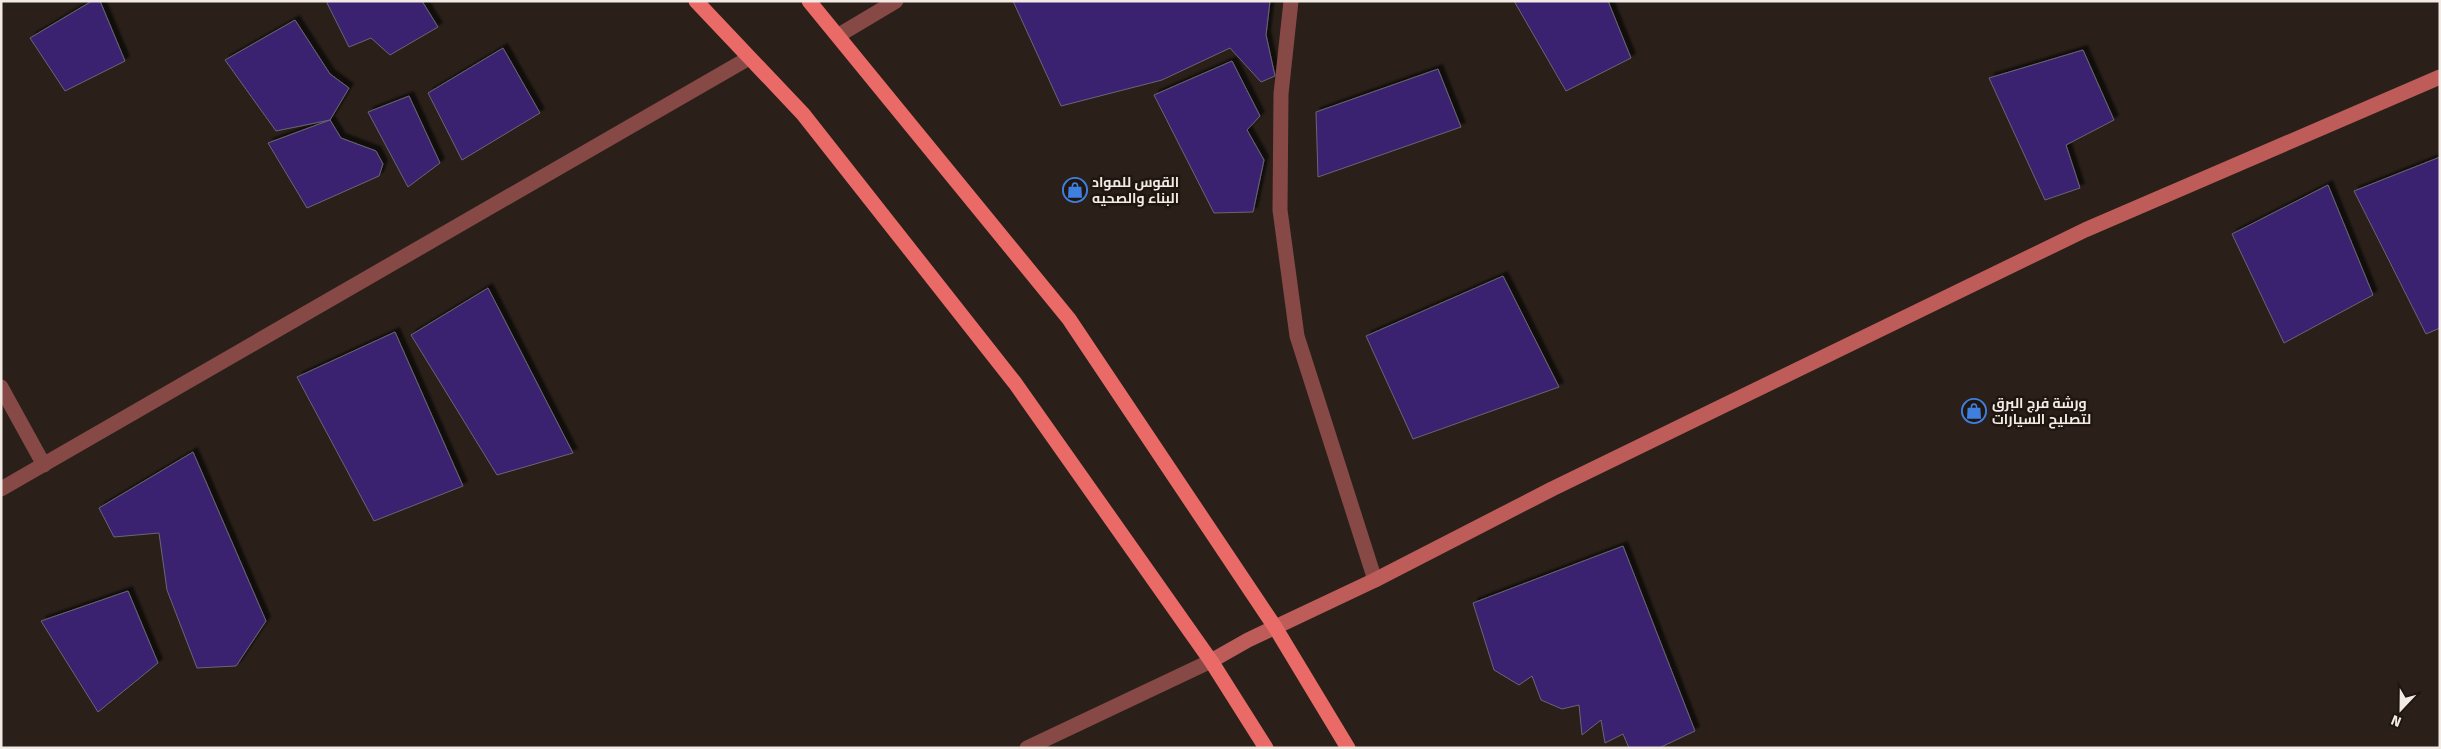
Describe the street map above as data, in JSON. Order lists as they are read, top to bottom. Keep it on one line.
{"places":{"shop":["القوس للمواد البناء والصحيه","ورشة فرج البرق لتصليح السيارات"]},"north":"bottom"}
